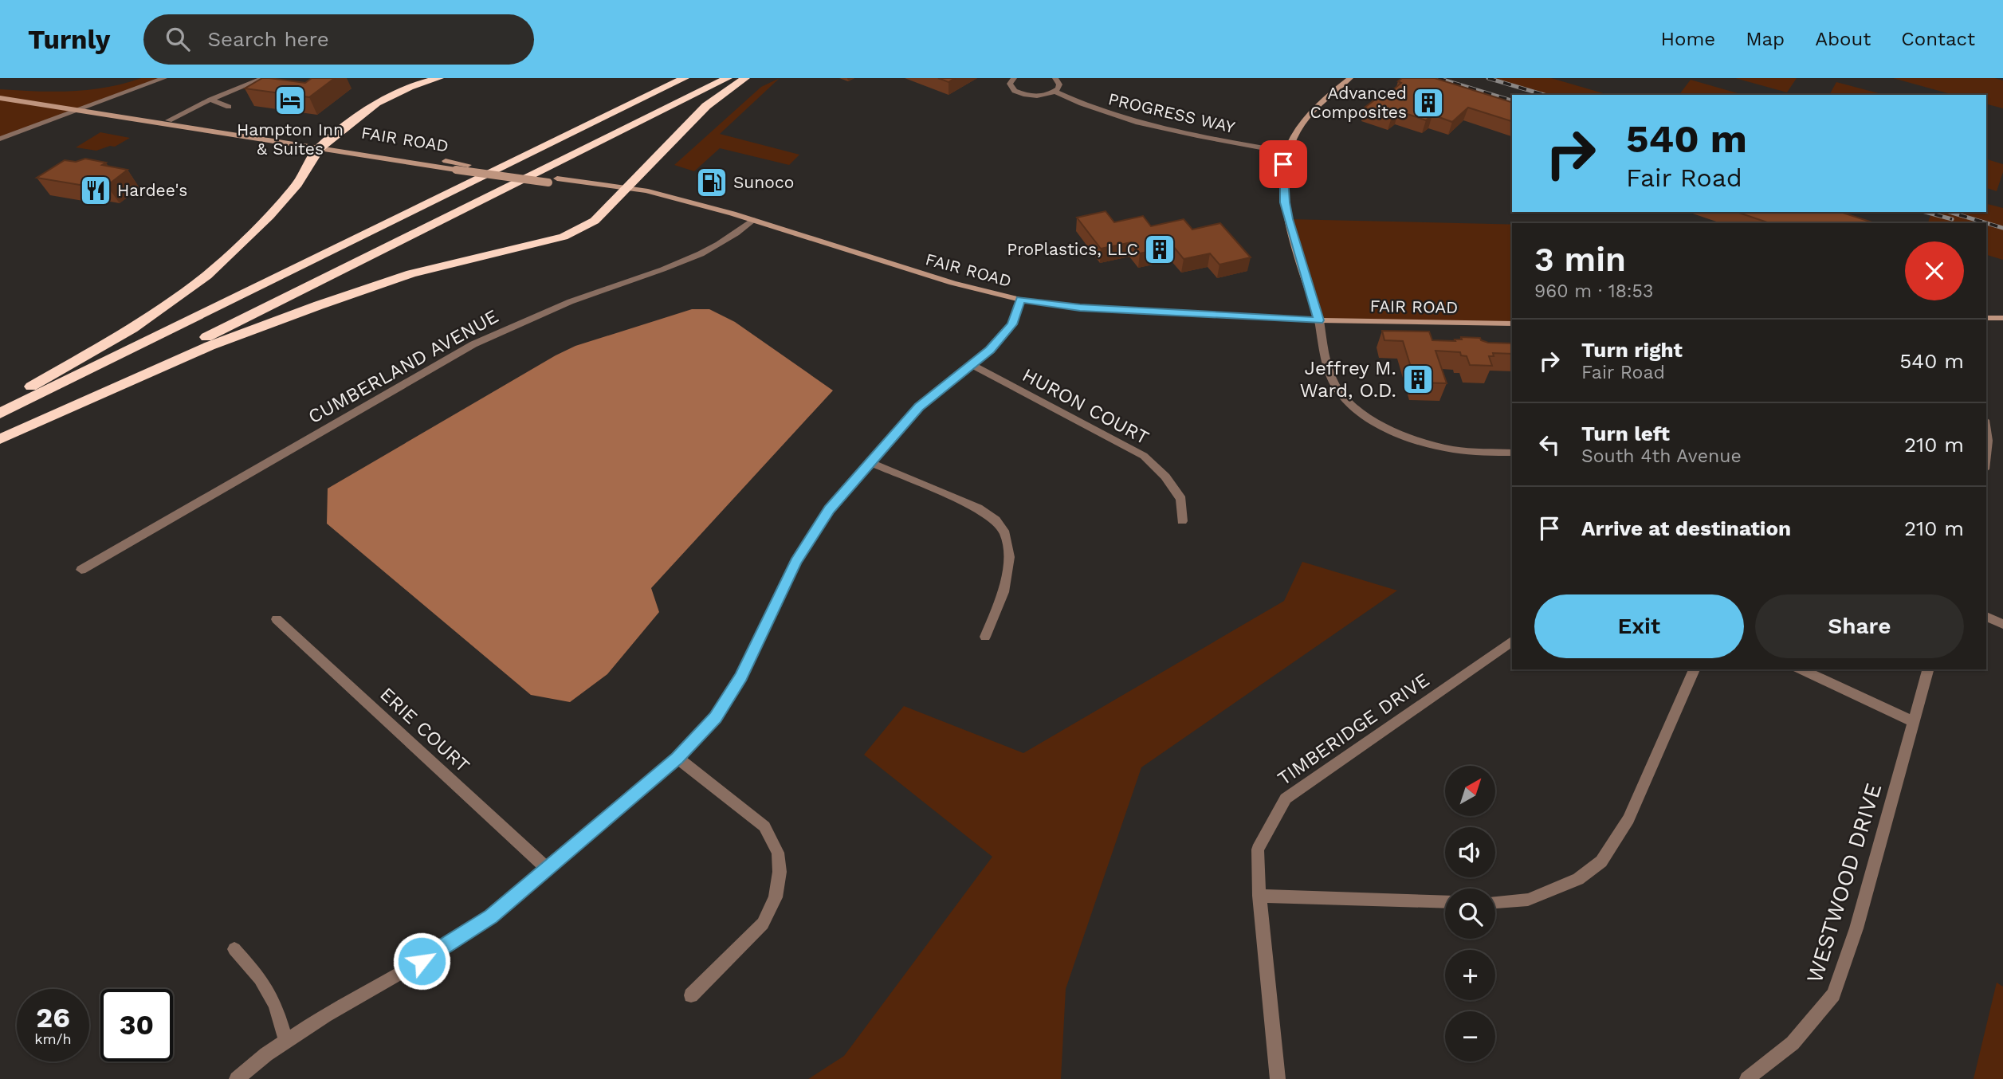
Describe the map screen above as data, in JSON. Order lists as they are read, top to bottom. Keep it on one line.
{"streets":{"main road":["FAIR ROAD"],"street":["PROGRESS WAY","CUMBERLAND AVENUE","HURON COURT","TIMBERIDGE DRIVE","ERIE COURT","WESTWOOD DRIVE"]},"crossings":[["FAIR ROAD","CUMBERLAND AVENUE"]],"places":{"hotel":["Hampton Inn & Suites"],"building":["Advanced Composites","ProPlastics, LLC","Jeffrey M. Ward, O.D."],"fuel station":["Sunoco"],"restaurant":["Hardee's"]},"north":"top right","page":{"header":"Turnly","search":"Search here","nav":["Home","Map","About","Contact"],"turn":["540 m","Fair Road"],"heading":["3 min","960 m · 18:53"],"list":[{"name":"Turn right","note":"Fair Road","value":"540 m"},{"name":"Turn left","note":"South 4th Avenue","value":"210 m"},{"name":"Arrive at destination","value":"210 m"}],"buttons":["Exit","Share"],"map_buttons":["+","−"],"speed":"26 km/h","limit":"30"}}
